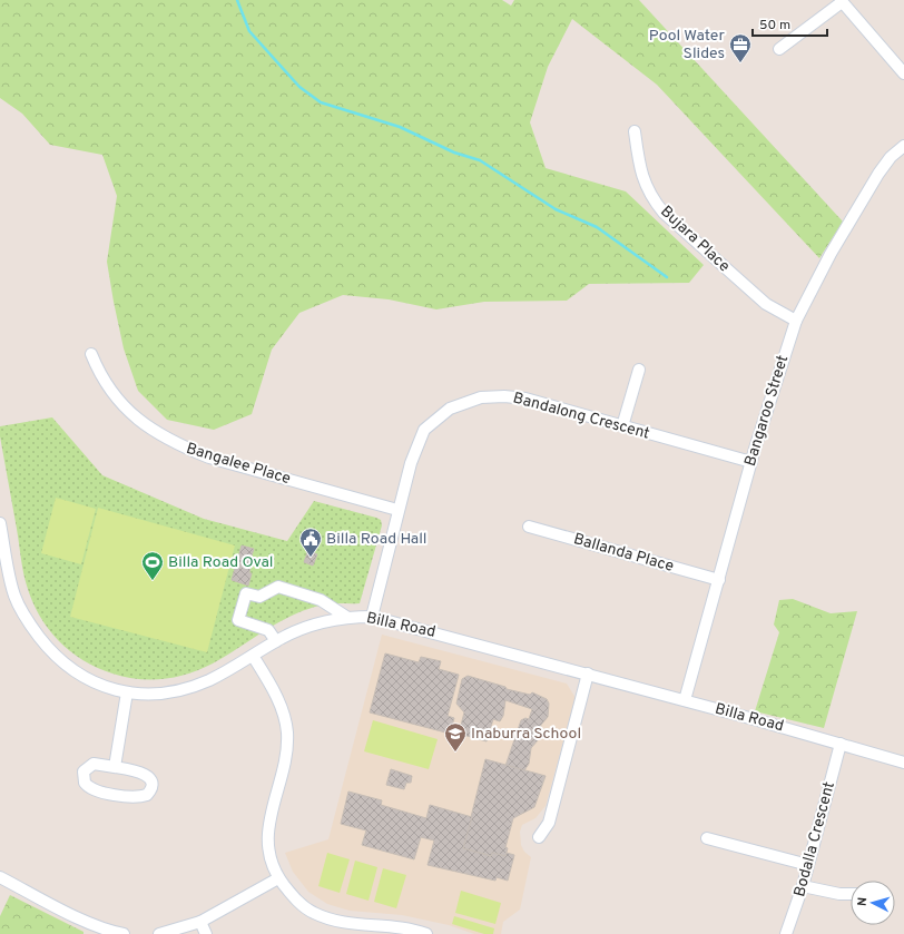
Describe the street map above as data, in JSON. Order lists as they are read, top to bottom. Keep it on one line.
{"streets":{"street":["Bujara Place","Bangaroo Street","Bandalong Crescent","Bangalee Place","Ballanda Place","Billa Road","Bodalla Crescent"]},"crossings":[["Bujara Place","Bangaroo Street"],["Bangaroo Street","Bandalong Crescent"],["Bangaroo Street","Ballanda Place"],["Bangaroo Street","Billa Road"],["Bandalong Crescent","Bangalee Place"],["Bandalong Crescent","Billa Road"],["Billa Road","Bodalla Crescent"]],"places":{"office":["Pool Water Slides"],"public building":["Billa Road Hall"],"sports":["Billa Road Oval"],"school or university":["Inaburra School"]},"scale_bar":"50 m","north":"left"}
